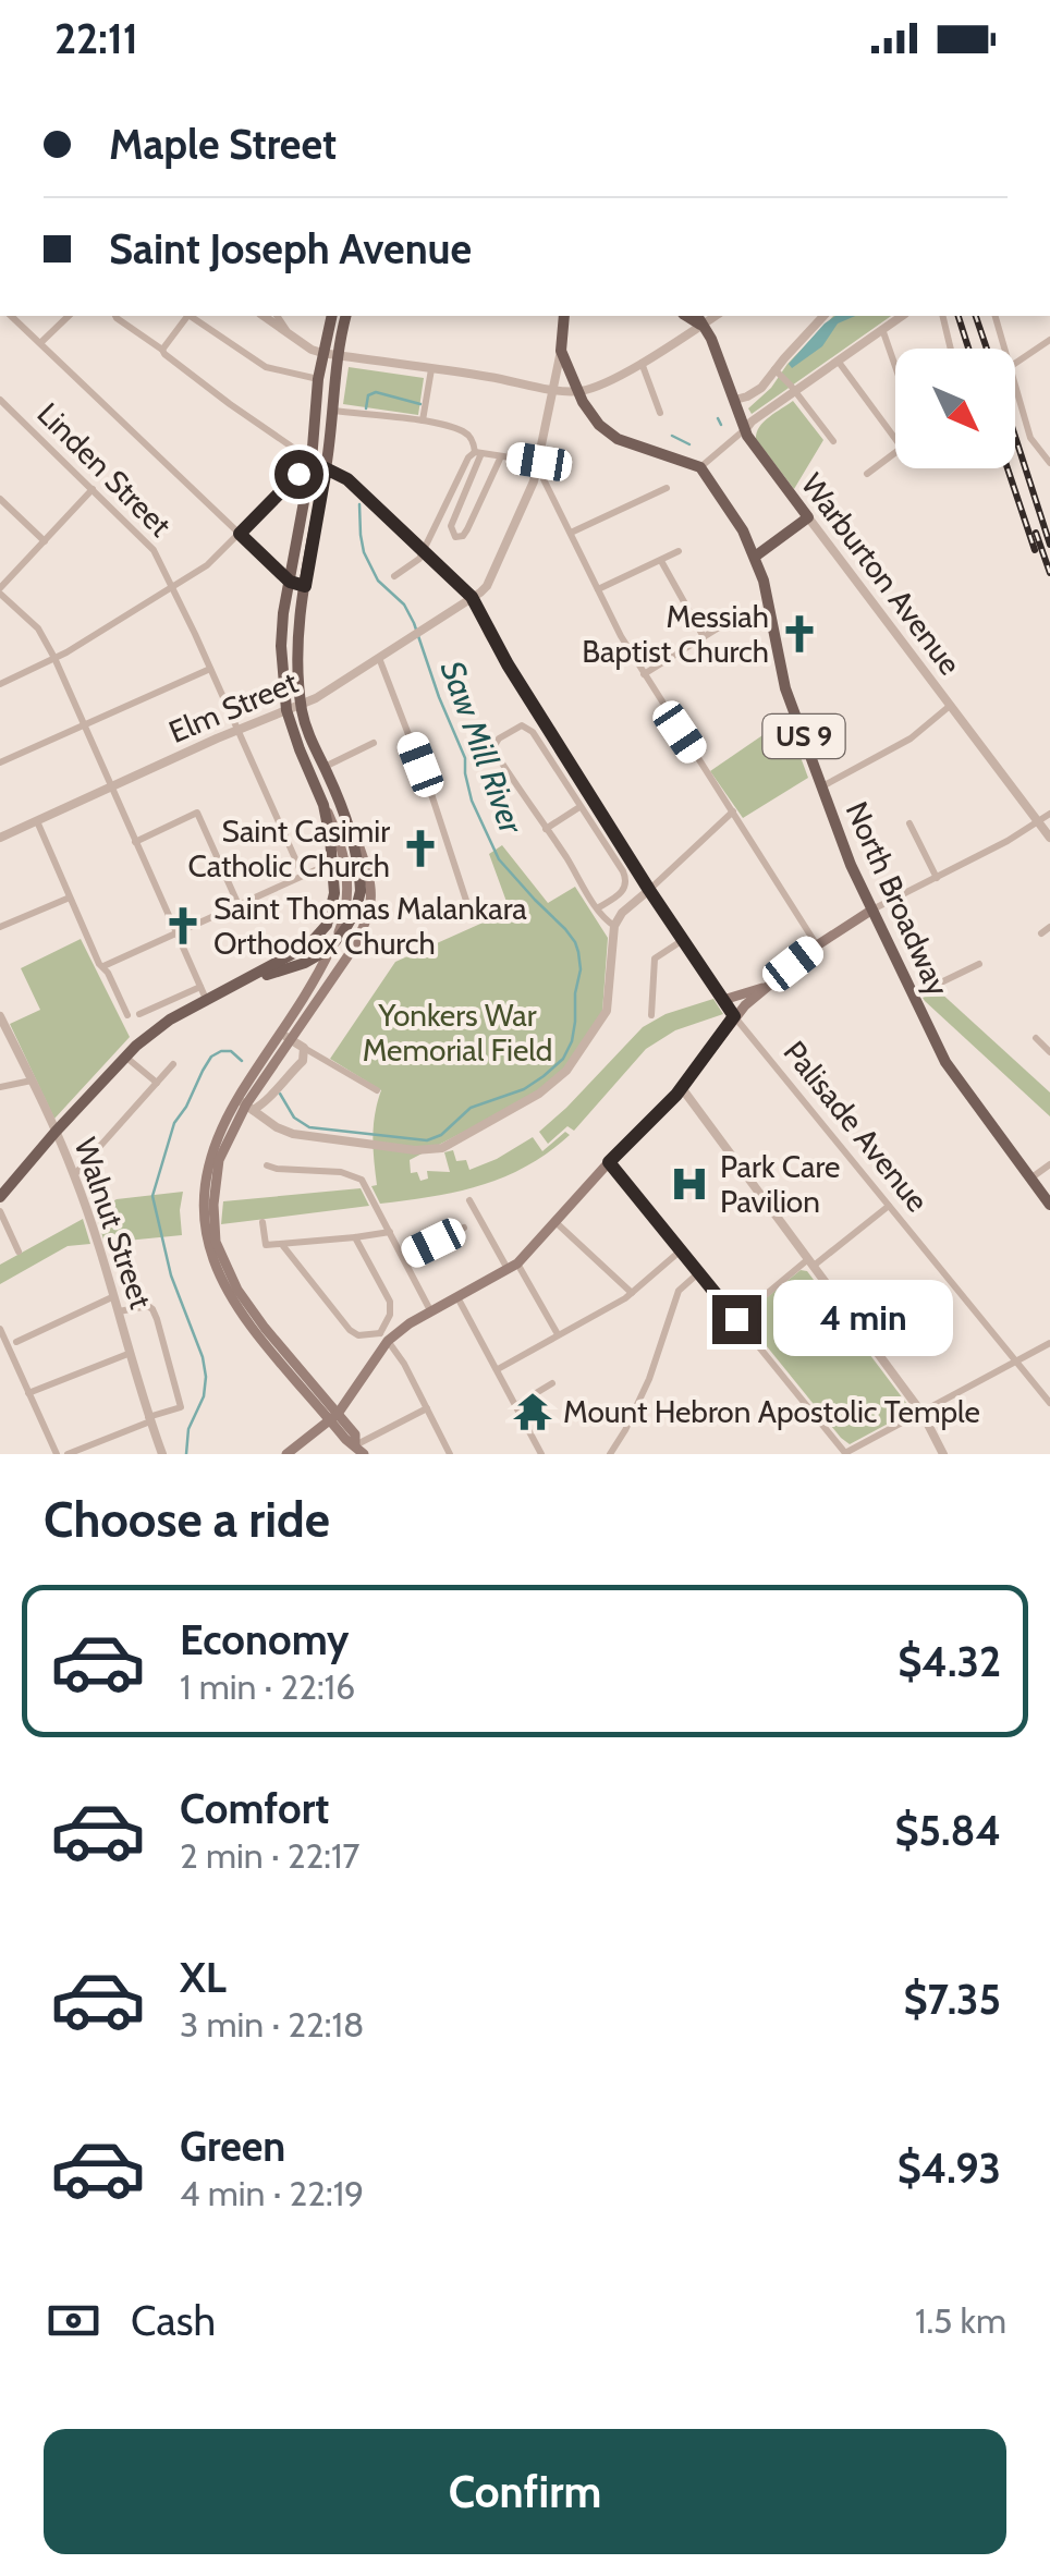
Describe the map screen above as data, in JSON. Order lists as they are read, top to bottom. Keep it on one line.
{"streets":{"main road":["Warburton Avenue","US 9","North Broadway"],"street":["Linden Street","Elm Street","Palisade Avenue","Walnut Street"]},"crossings":[["Linden Street","Elm Street"],["Elm Street","Palisade Avenue"]],"water":["Saw Mill River"],"parks":["Yonkers War Memorial Field"],"places":{"church":["Messiah Baptist Church","Saint Casimir Catholic Church","Saint Thomas Malankara Orthodox Church"],"hospital":["Park Care Pavilion"],"temple":["Mount Hebron Apostolic Temple"]},"north":"bottom right","page":{"status":"22:11","banner":["Maple Street","Saint Joseph Avenue"],"bubble":"4 min","heading":"Choose a ride","list":[{"name":"Economy","note":"1 min · 22:16","value":"$4.32"},{"name":"Comfort","note":"2 min · 22:17","value":"$5.84"},{"name":"XL","note":"3 min · 22:18","value":"$7.35"},{"name":"Green","note":"4 min · 22:19","value":"$4.93"}],"pay":["Cash","1.5 km"],"buttons":"Confirm"}}
